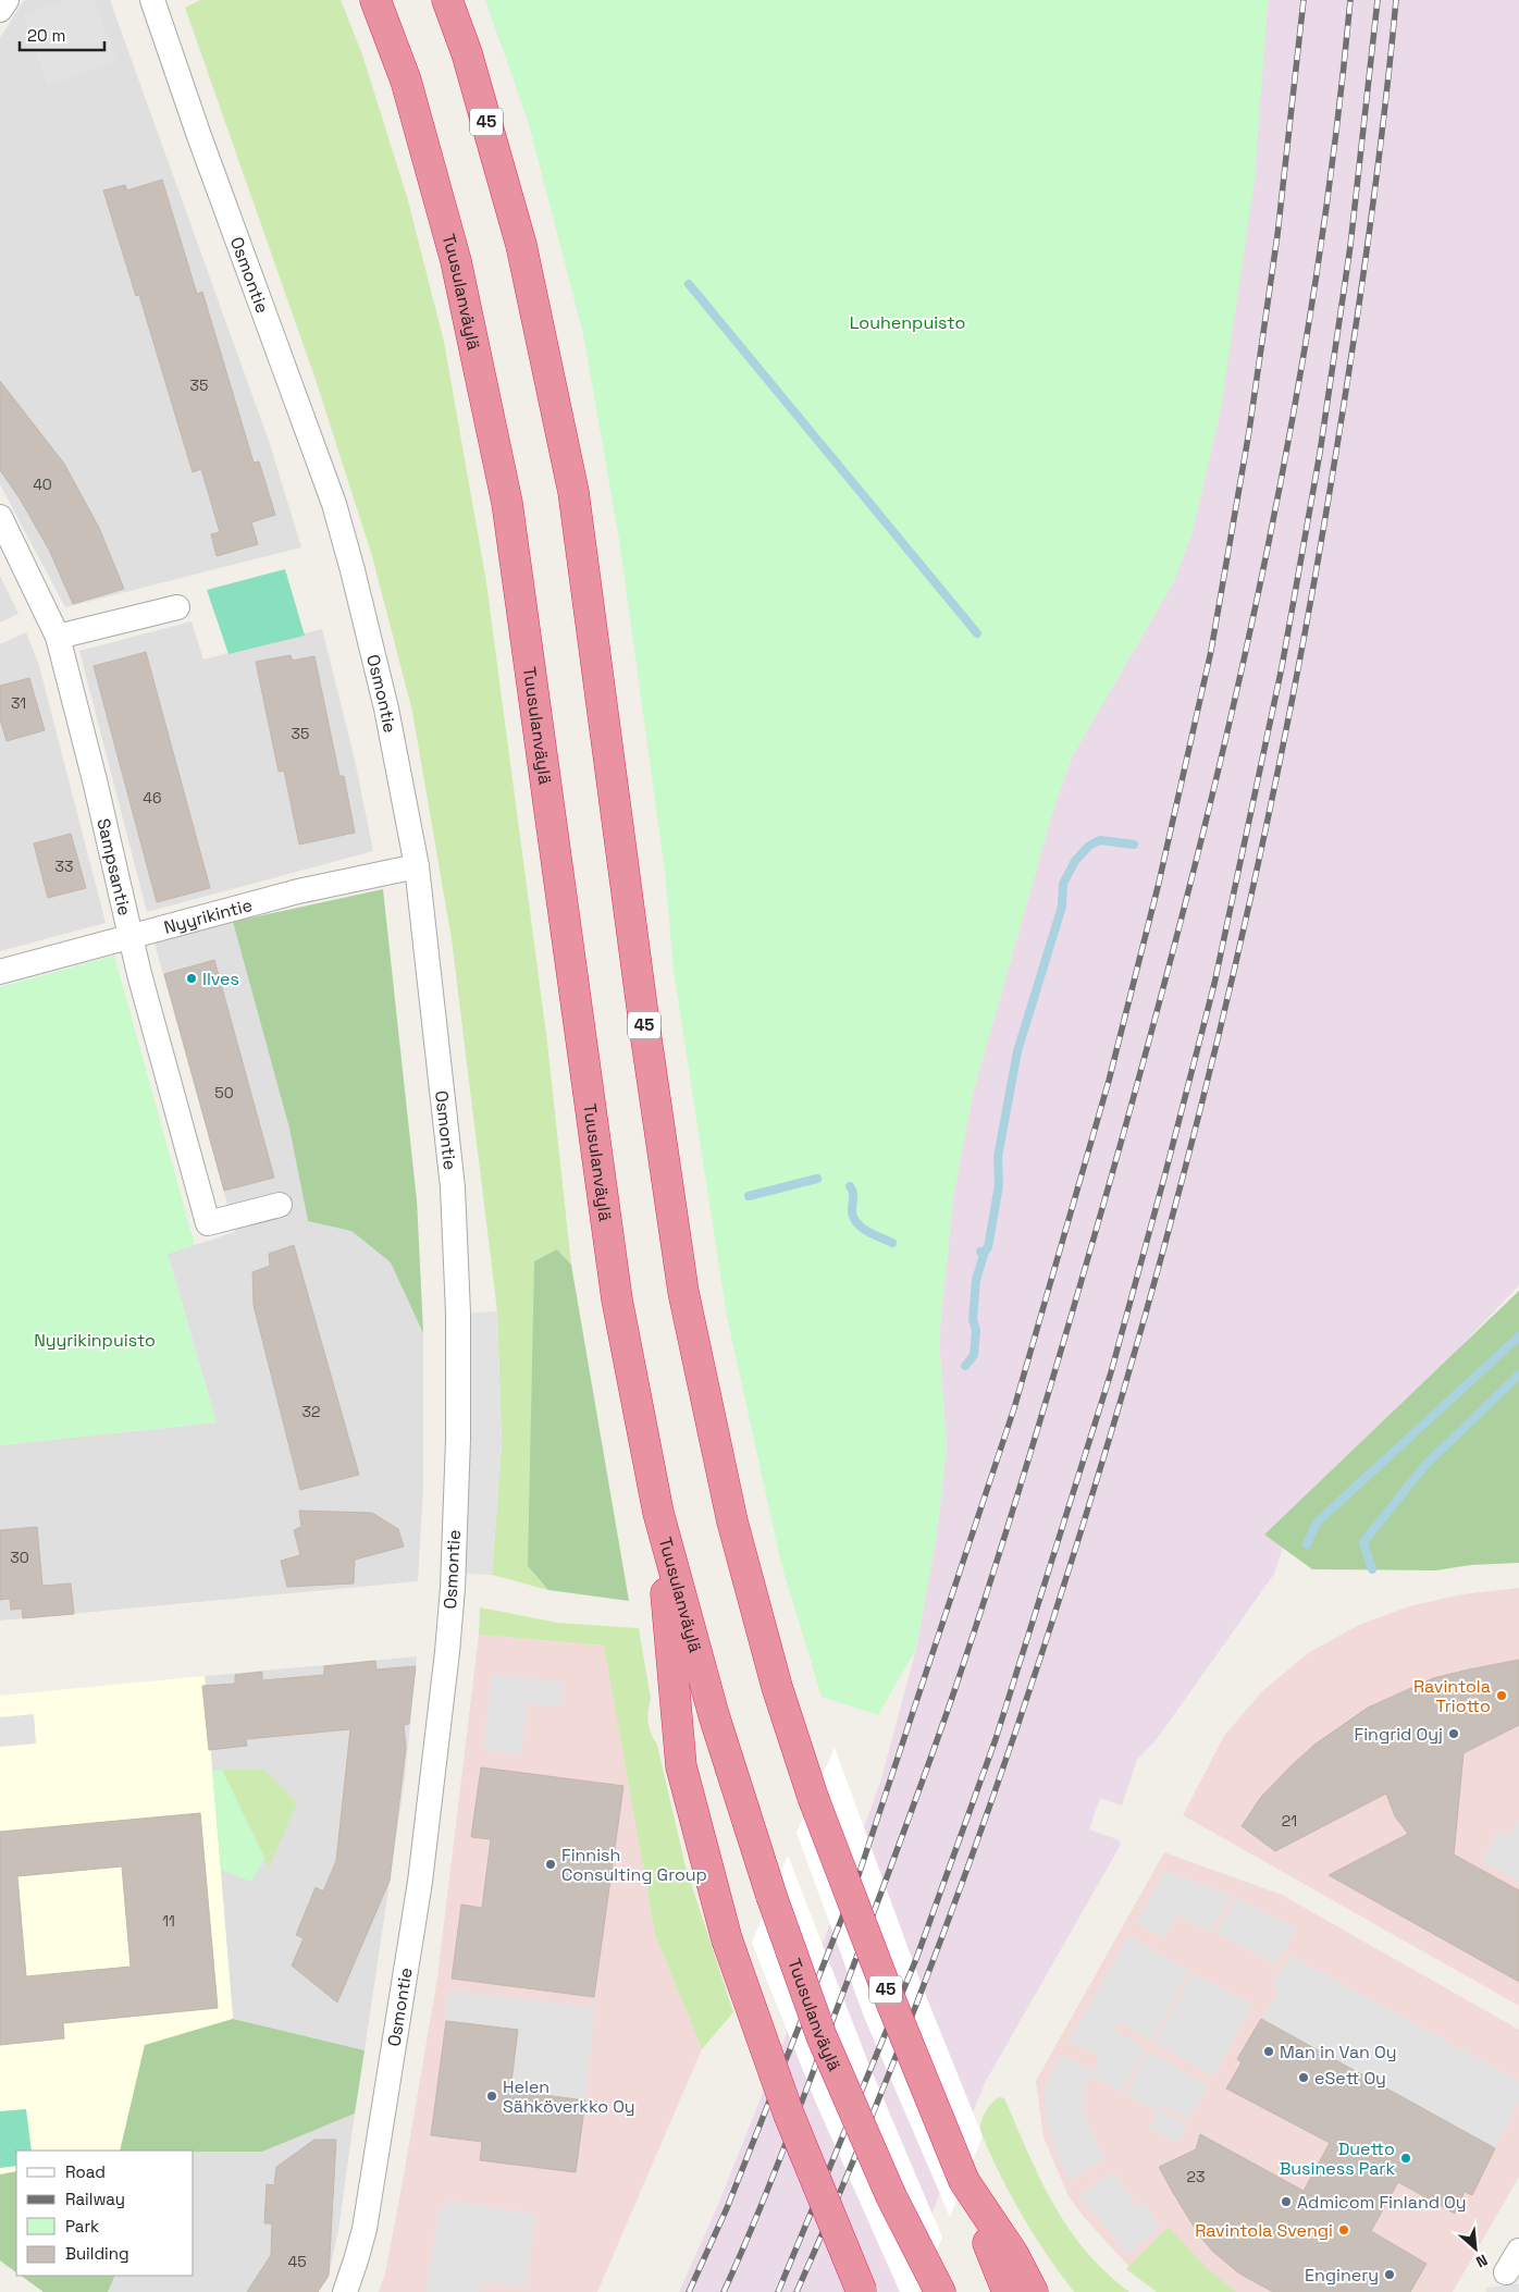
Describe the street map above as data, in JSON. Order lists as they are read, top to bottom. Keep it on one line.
{"streets":{"highway":["45","Tuusulanväylä"],"street":["Osmontie","Sampsantie","Nyyrikintie"]},"crossings":[["Osmontie","Nyyrikintie"],["Sampsantie","Nyyrikintie"]],"parks":["Louhenpuisto","Nyyrikinpuisto"],"places":["Ilves","Ravintola Triotto","Fingrid Oyj","Finnish Consulting Group","Man in Van Oy","eSett Oy","Helen Sähköverkko Oy","Duetto Business Park","Admicom Finland Oy","Ravintola Svengi","Enginery"],"house_numbers":["35","40","31","35","46","33","50","32","30","21","11","23","45"],"legend":["Road","Railway","Park","Building"],"scale_bar":"20 m","north":"bottom right"}
